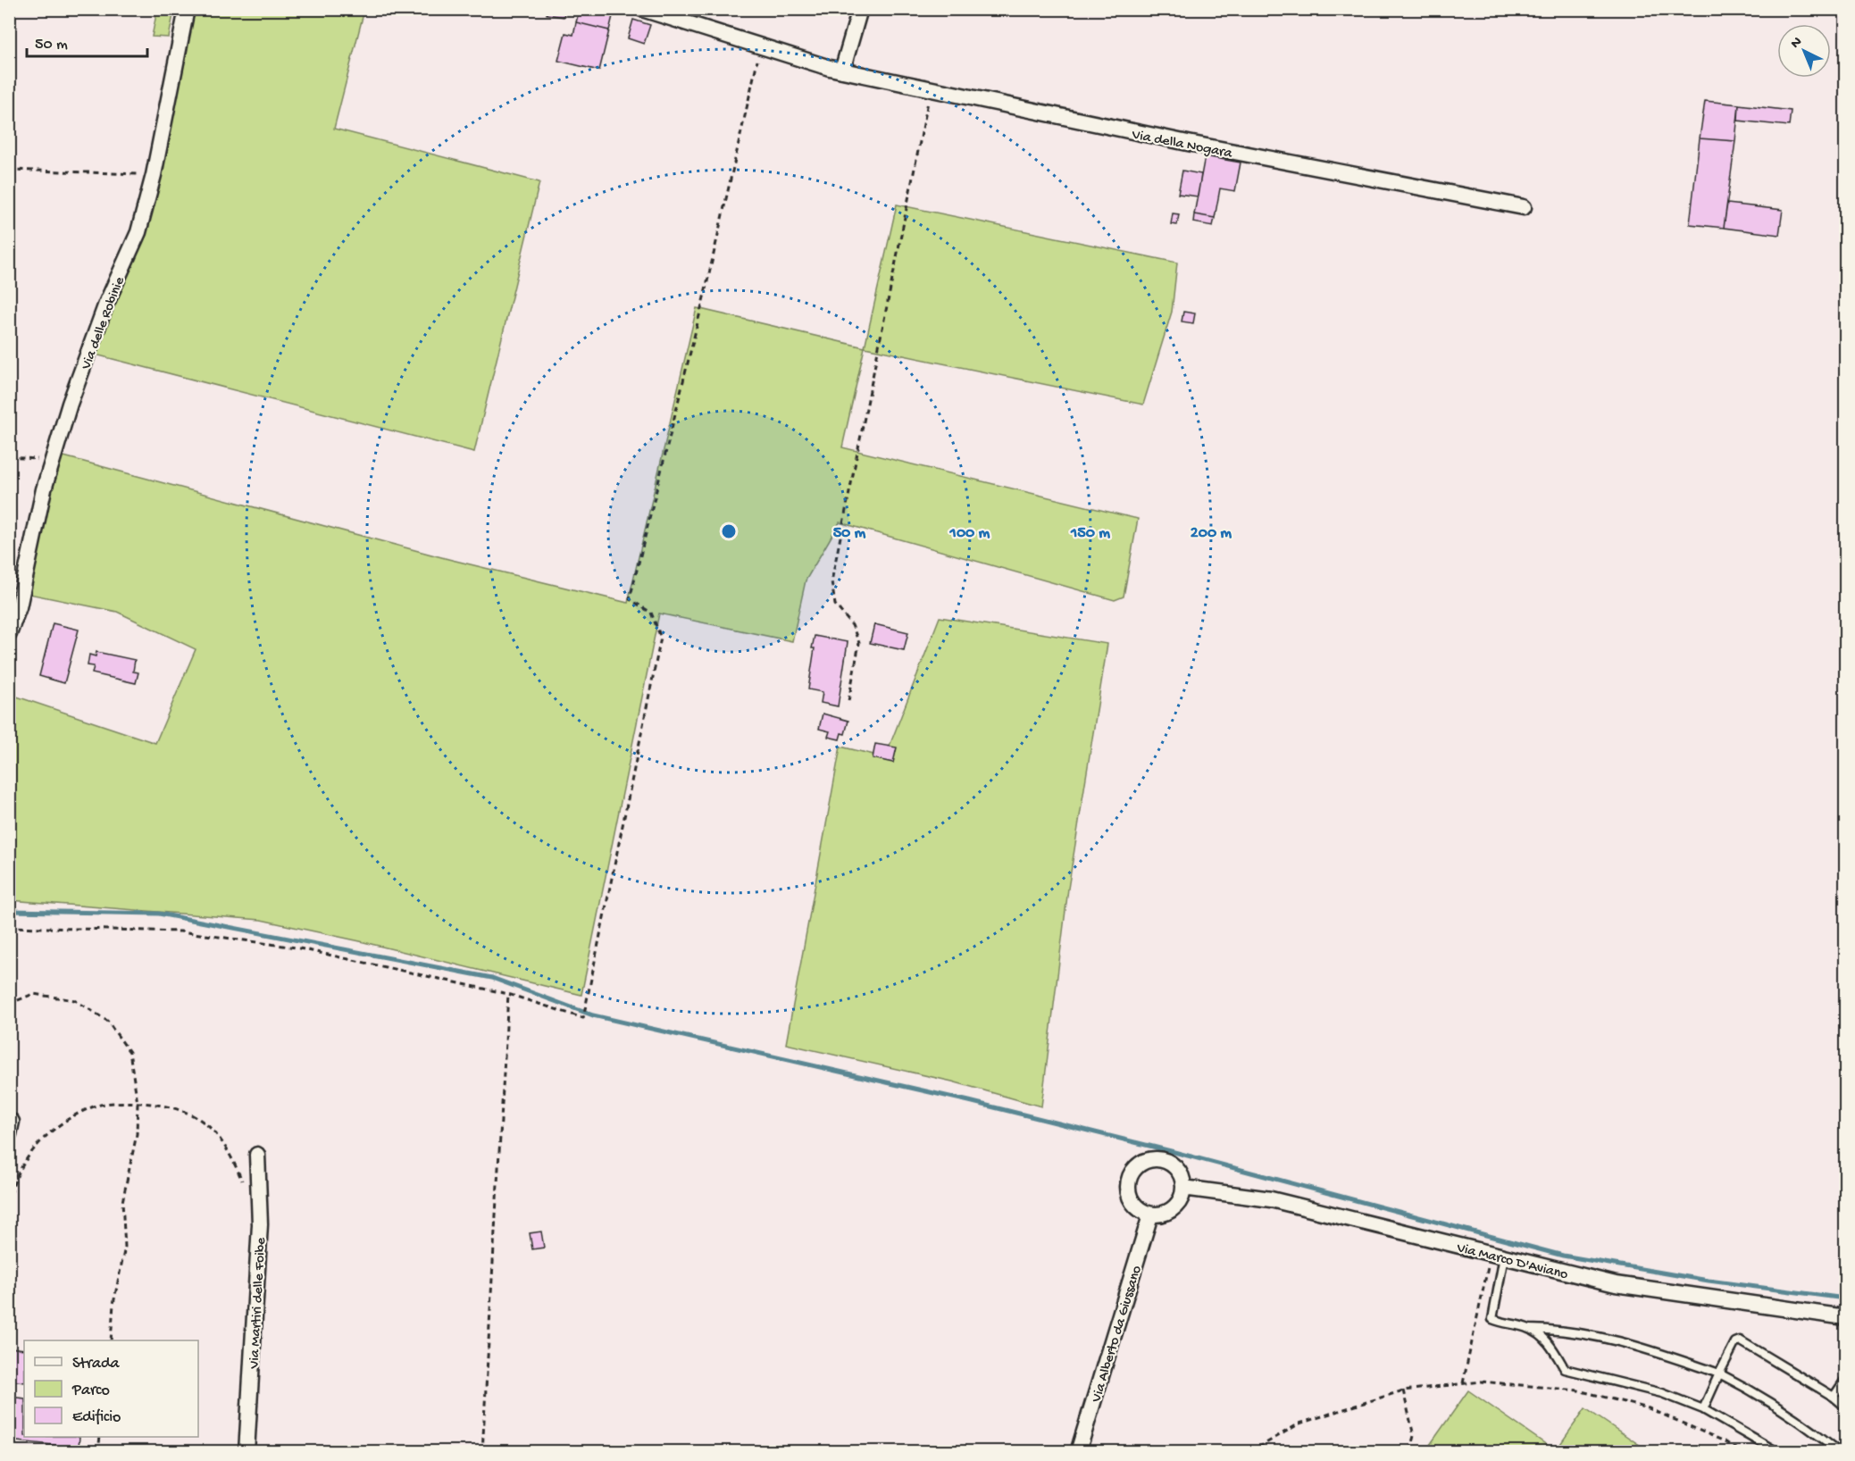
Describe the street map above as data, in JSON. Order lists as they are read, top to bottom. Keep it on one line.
{"streets":{"street":["Via della Nogara","Via delle Robinie","Via Marco D'Aviano","Via Martiri delle Foibe","Via Alberto da Giussano"]},"crossings":[["Via Marco D'Aviano","Via Alberto da Giussano"]],"legend":["Strada","Parco","Edificio"],"scale_bar":"50 m","north":"top left","rings":["50 m","100 m","150 m","200 m"]}
